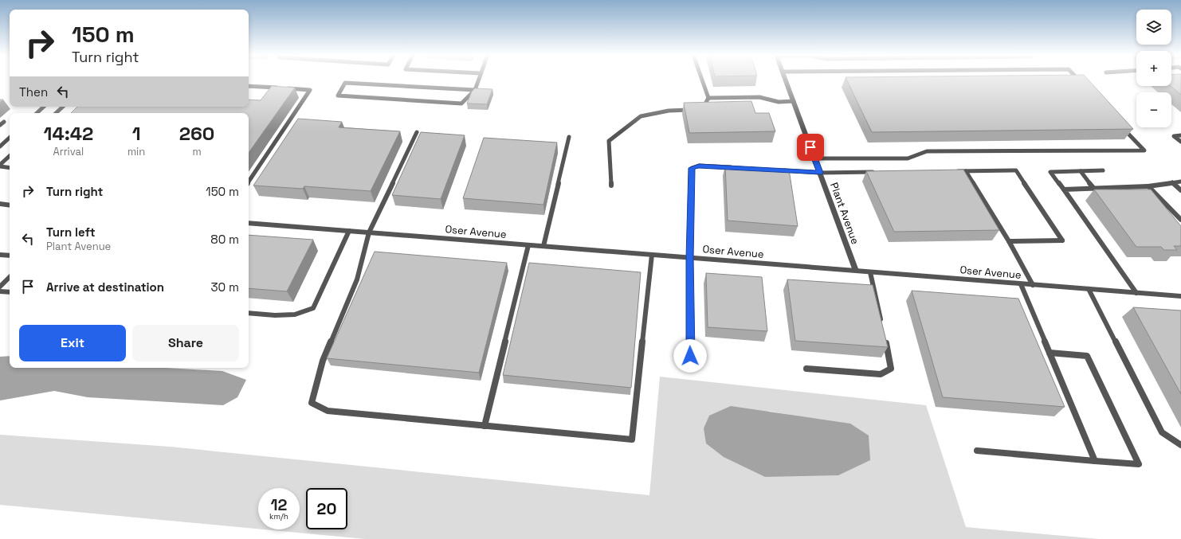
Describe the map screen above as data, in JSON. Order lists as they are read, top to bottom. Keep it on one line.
{"streets":{"street":["Plant Avenue","Oser Avenue"]},"crossings":[["Plant Avenue","Oser Avenue"]],"page":{"map_buttons":["+","−"],"turn":["150 m","Turn right"],"then":"Then","eta":["14:42","Arrival","1","min","260","m"],"list":[{"name":"Turn right","value":"150 m"},{"name":"Turn left","note":"Plant Avenue","value":"80 m"},{"name":"Arrive at destination","value":"30 m"}],"buttons":["Exit","Share"],"speed":"12 km/h","limit":"20"}}
